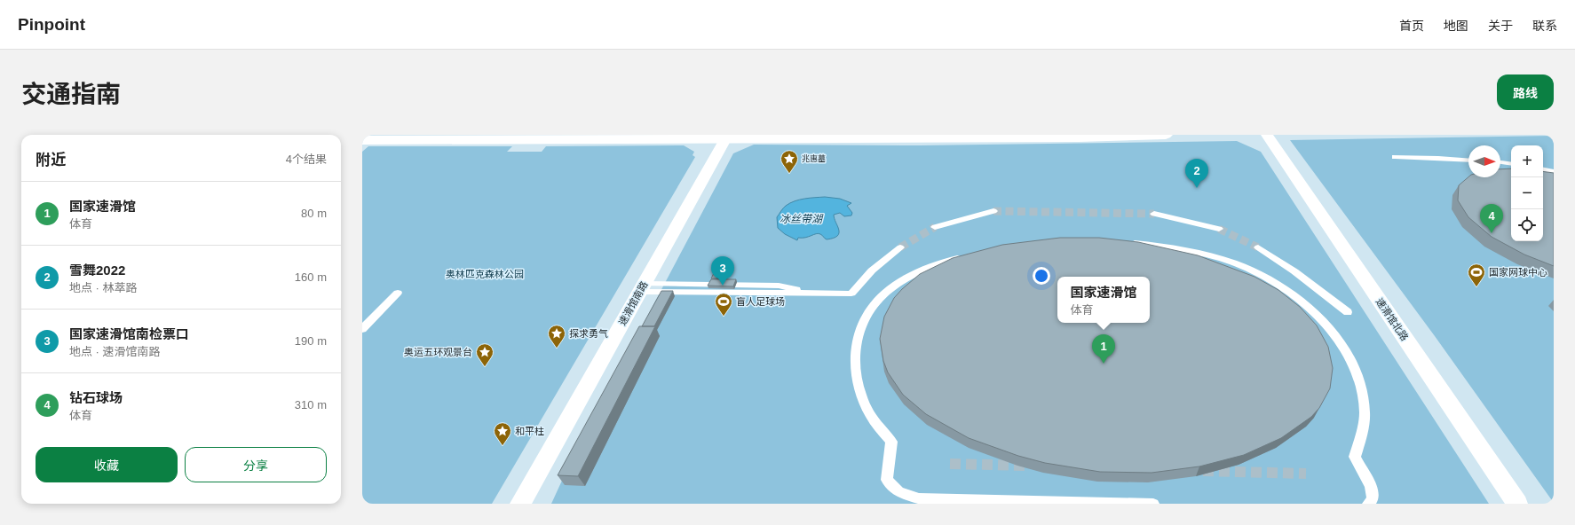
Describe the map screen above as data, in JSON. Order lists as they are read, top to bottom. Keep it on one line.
{"streets":{"street":["速滑馆南路","速滑馆北路"]},"water":["冰丝带湖"],"parks":["奥林匹克森林公园"],"places":{"place":["兆惠墓","探求勇气","奥运五环观景台","和平柱"],"sports":["国家网球中心","盲人足球场"]},"north":"right","page":{"header":"Pinpoint","nav":["首页","地图","关于","联系"],"title":"交通指南","buttons":["路线",["收藏","分享"]],"heading":["附近","4个结果"],"map_buttons":["+","−"],"pins":["2","4","3","1"],"list":[{"mark":"1","name":"国家速滑馆","note":"体育","value":"80 m"},{"mark":"2","name":"雪舞2022","note":"地点 · 林萃路","value":"160 m"},{"mark":"3","name":"国家速滑馆南检票口","note":"地点 · 速滑馆南路","value":"190 m"},{"mark":"4","name":"钻石球场","note":"体育","value":"310 m"}],"popup":["国家速滑馆","体育"]}}
